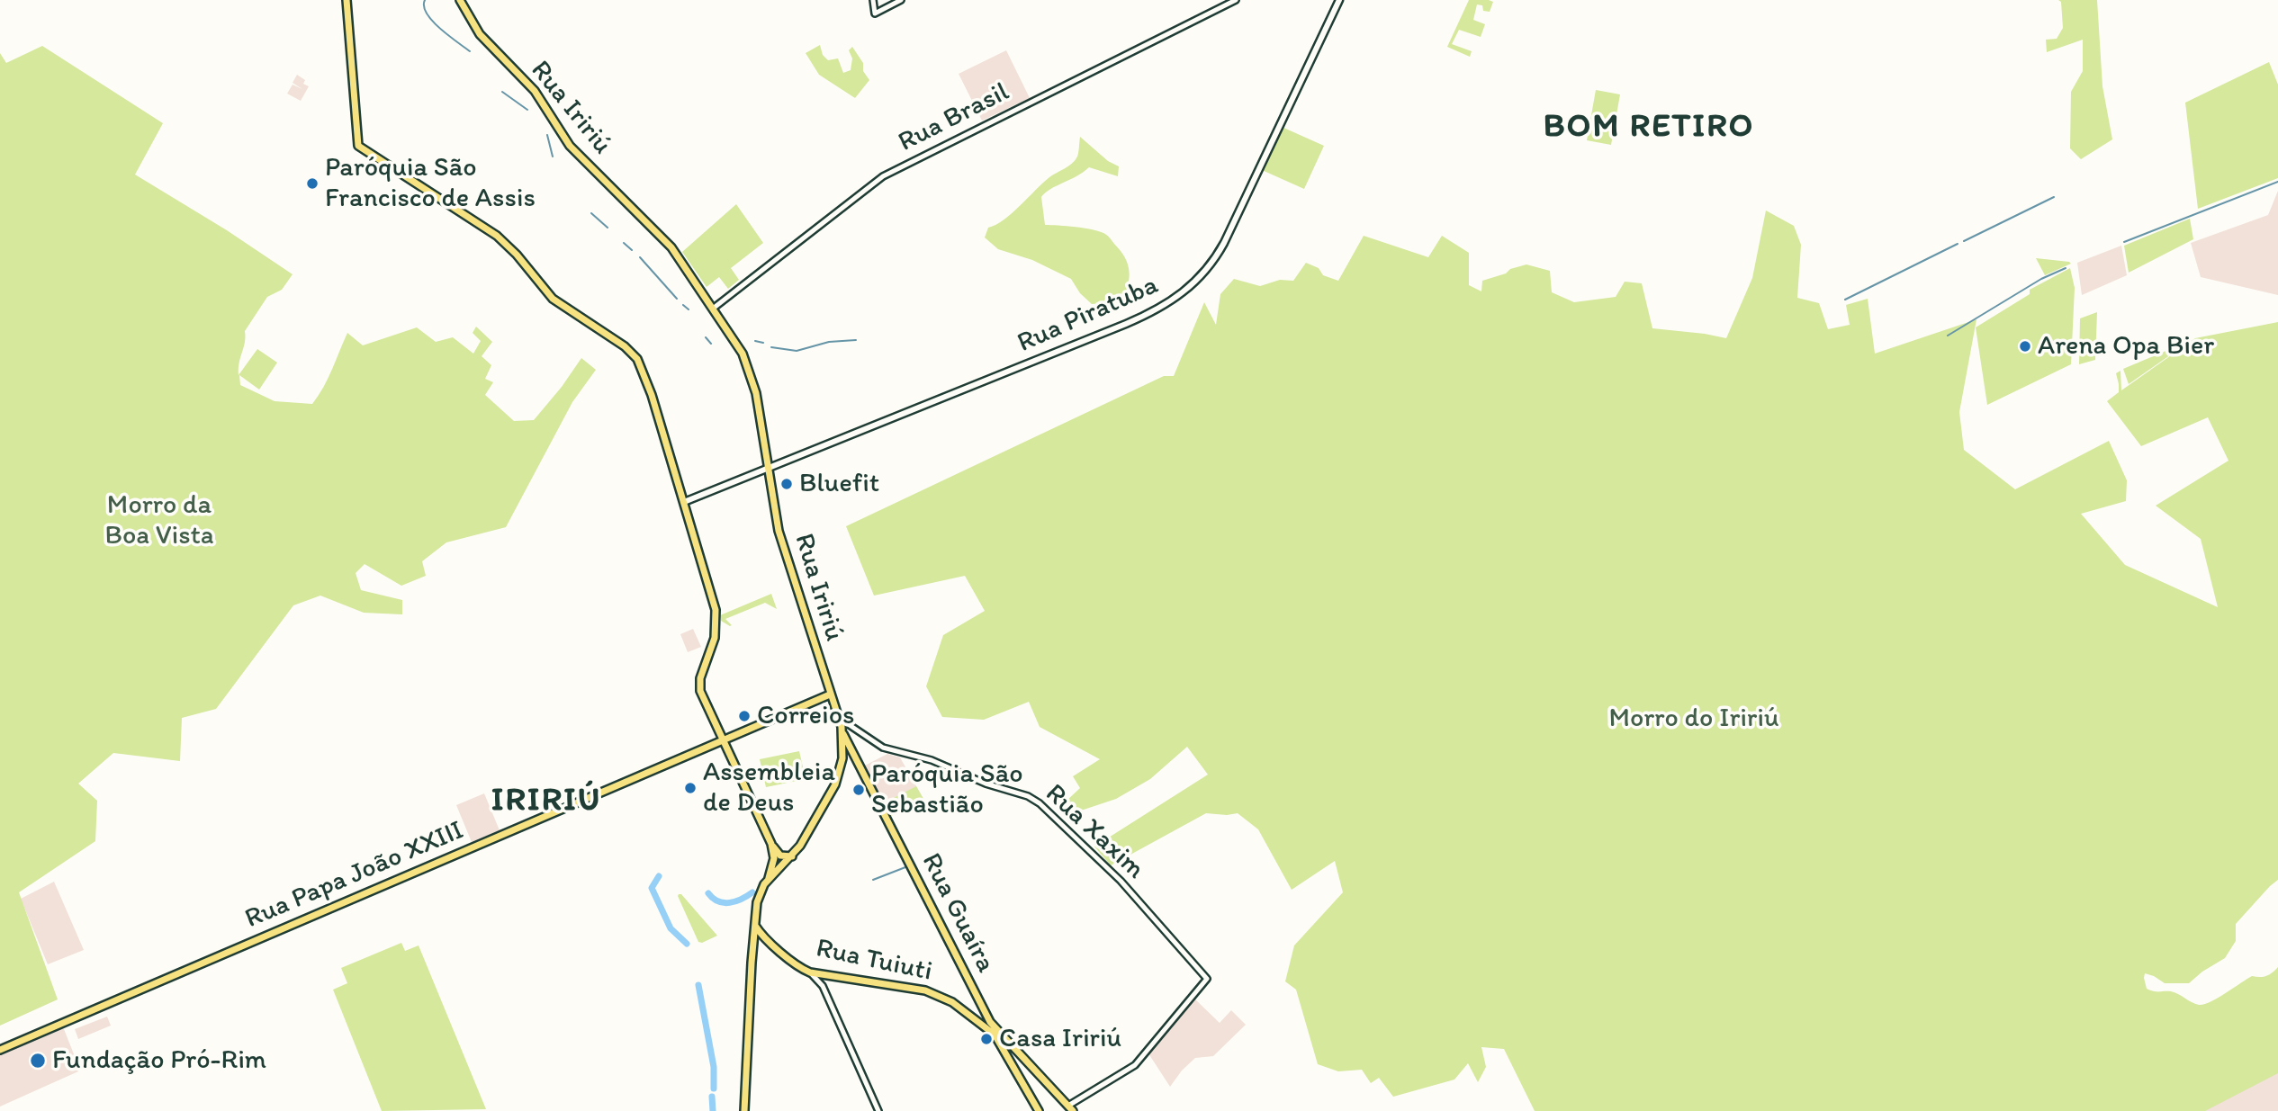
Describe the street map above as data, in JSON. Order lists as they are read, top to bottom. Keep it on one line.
{"streets":{"main road":["Rua Iririú","Rua Piratuba","Rua Papa João XXIII","Rua Guaíra","Rua Tuiuti"],"street":["Rua Brasil","Rua Xaxim"]},"crossings":[["Rua Iririú","Rua Brasil"],["Rua Iririú","Rua Piratuba"],["Rua Iririú","Rua Xaxim"],["Rua Iririú","Rua Papa João XXIII"],["Rua Iririú","Rua Guaíra"],["Rua Iririú","Rua Tuiuti"]],"districts":["BOM RETIRO","IRIRIÚ"],"parks":["Morro da Boa Vista","Morro do Iririú"],"places":["Paróquia São Francisco de Assis","Arena Opa Bier","Bluefit","Correios","Assembleia de Deus","Paróquia São Sebastião","Casa Iririú","Fundação Pró-Rim"]}
